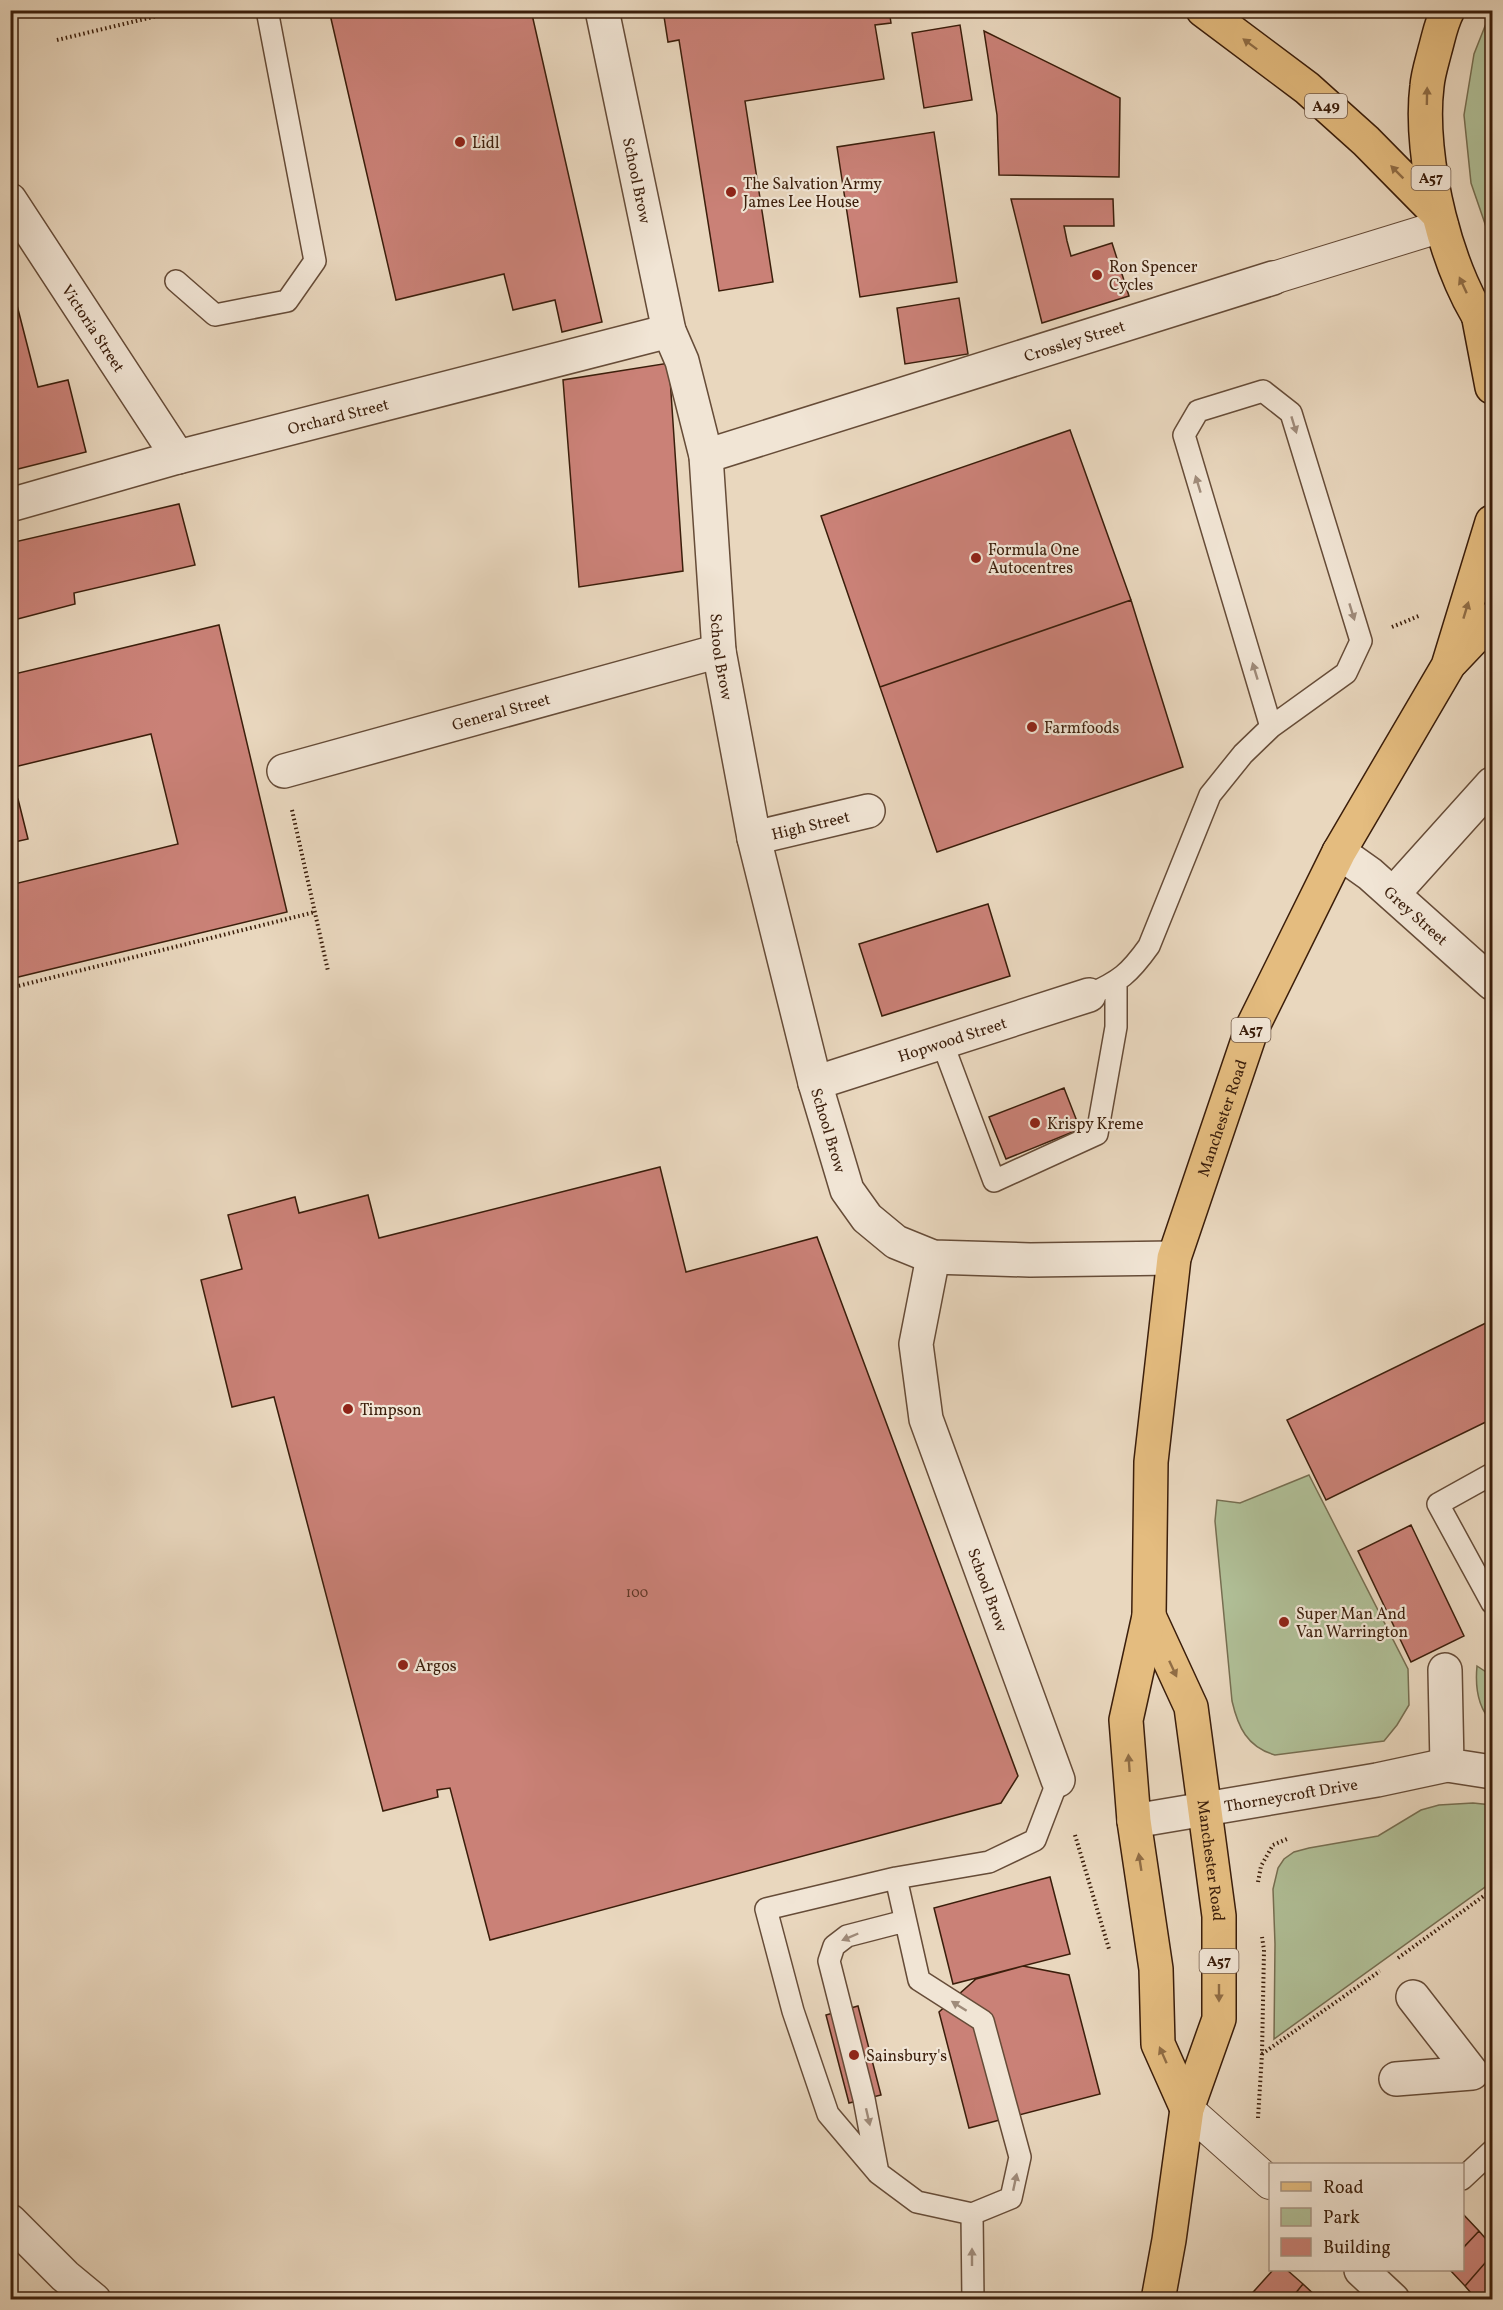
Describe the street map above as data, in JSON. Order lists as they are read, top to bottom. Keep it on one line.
{"streets":{"main road":["A49","A57","Manchester Road"],"street":["School Brow","Victoria Street","Crossley Street","Orchard Street","General Street","High Street","Grey Street","Hopwood Street","Thorneycroft Drive"]},"crossings":[["A49","A57"],["A49","Crossley Street"],["A57","Crossley Street"],["School Brow","Crossley Street"],["School Brow","Orchard Street"],["School Brow","General Street"],["School Brow","High Street"],["School Brow","Hopwood Street"],["School Brow","Manchester Road"],["Victoria Street","Orchard Street"],["Grey Street","Manchester Road"],["Manchester Road","Thorneycroft Drive"]],"places":["Lidl","The Salvation Army James Lee House","Ron Spencer Cycles","Formula One Autocentres","Farmfoods","Krispy Kreme","Timpson","Super Man And Van Warrington","Argos","Sainsbury's"],"house_numbers":["100"],"legend":["Road","Park","Building"]}
